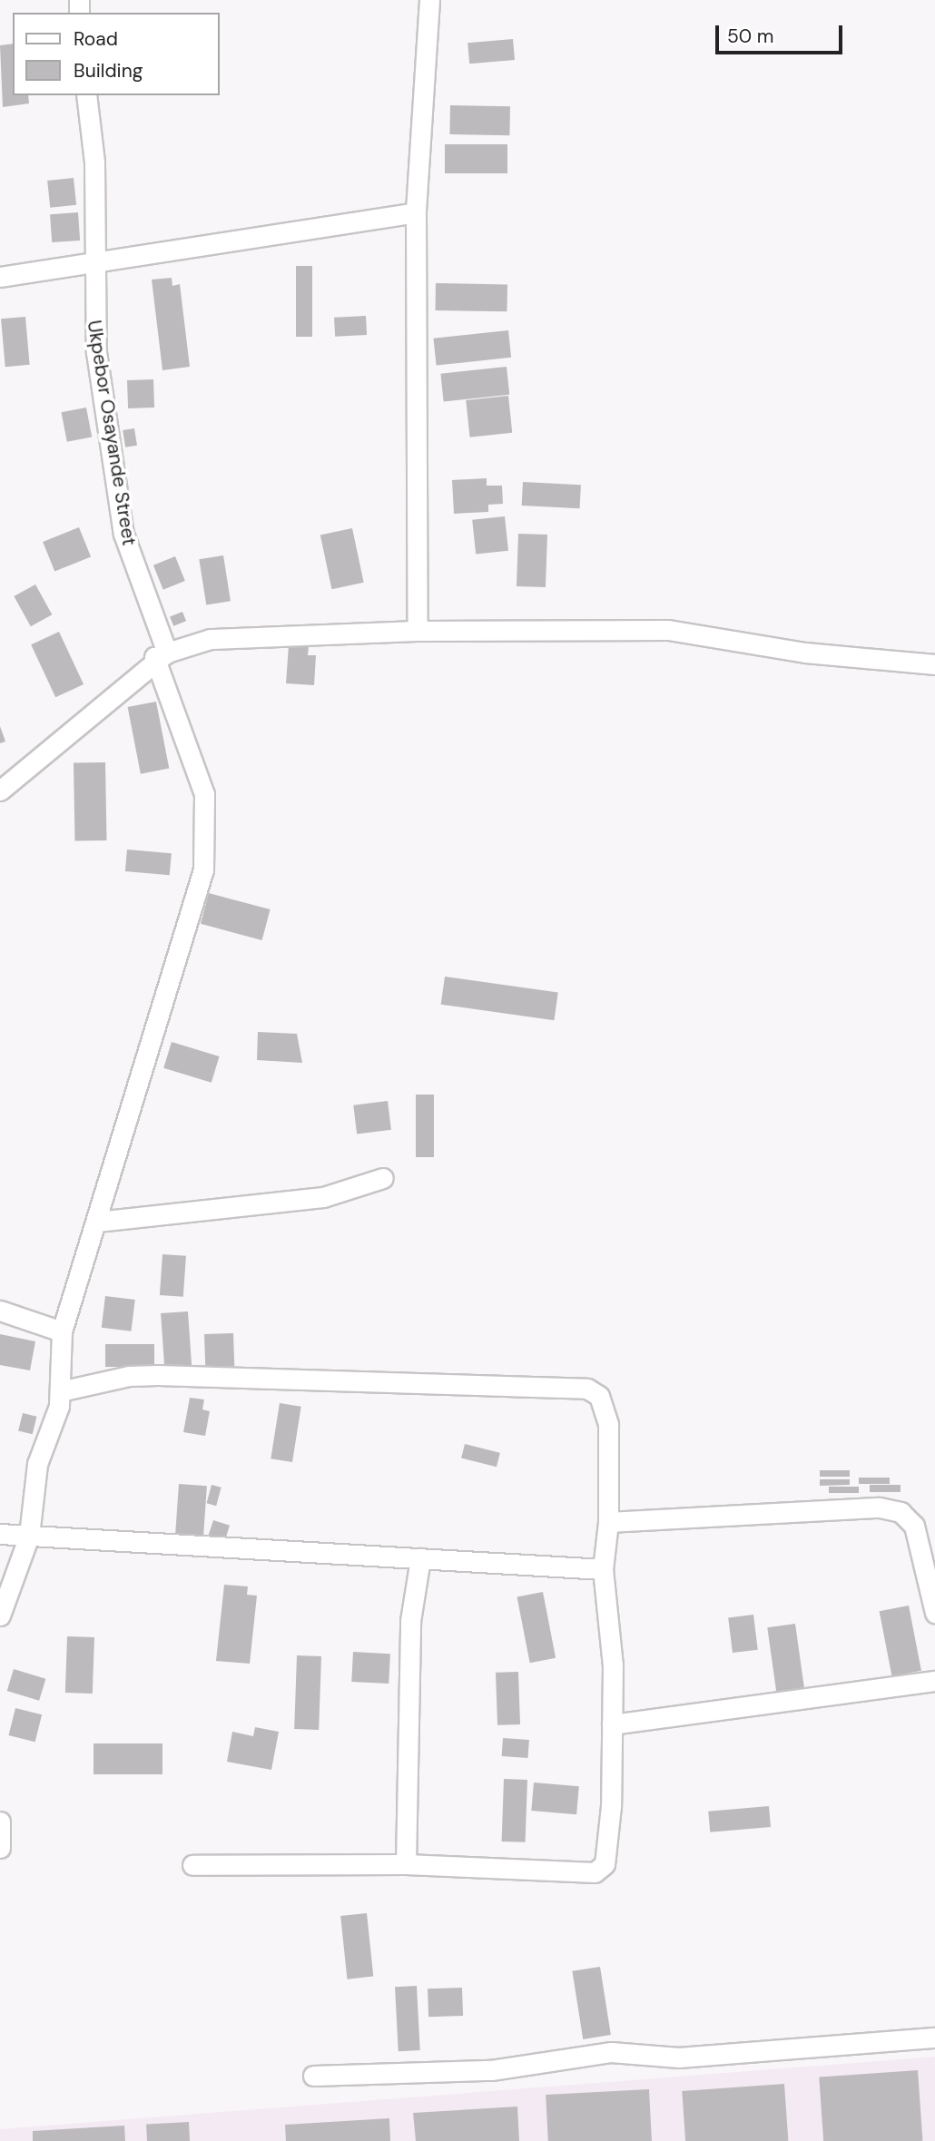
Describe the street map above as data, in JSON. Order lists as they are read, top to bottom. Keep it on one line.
{"streets":{"street":["Ukpebor Osayande Street"]},"legend":["Road","Building"],"scale_bar":"50 m"}
